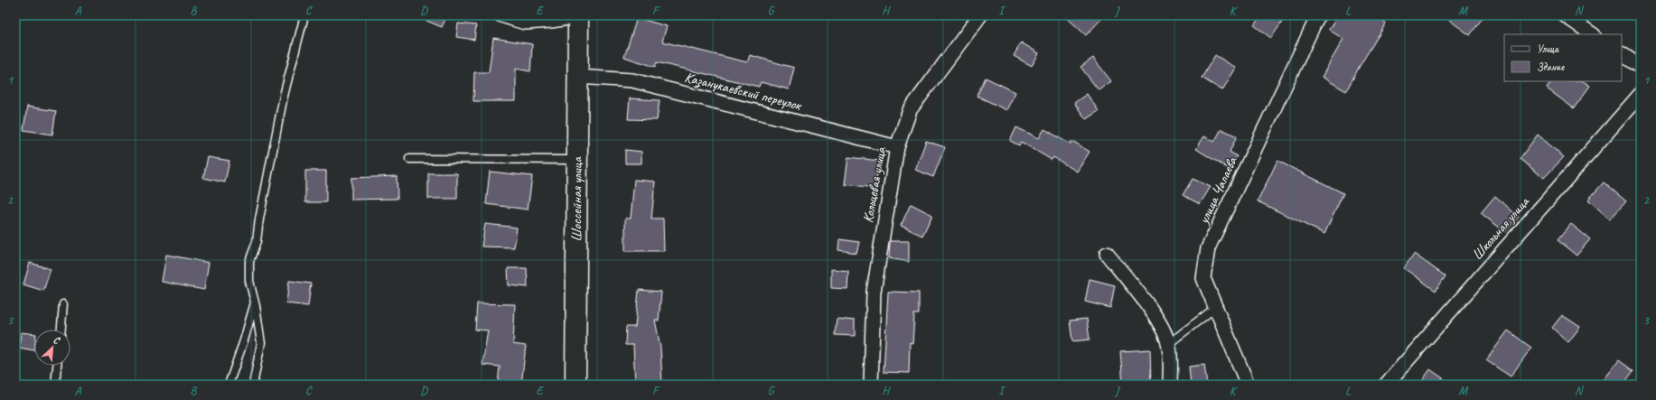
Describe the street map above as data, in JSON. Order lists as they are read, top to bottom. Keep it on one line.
{"streets":{"street":["Казанукаевский переулок","Кольцевая улица","улица Чапаева","Шоссейная улица","Школьная улица"]},"crossings":[["Казанукаевский переулок","Кольцевая улица"],["Казанукаевский переулок","Шоссейная улица"]],"legend":["Улица","Здание"],"north":"top right","grid":{"columns":["A","B","C","D","E","F","G","H","I","J","K","L","M","N"],"rows":["1","2","3"]}}
